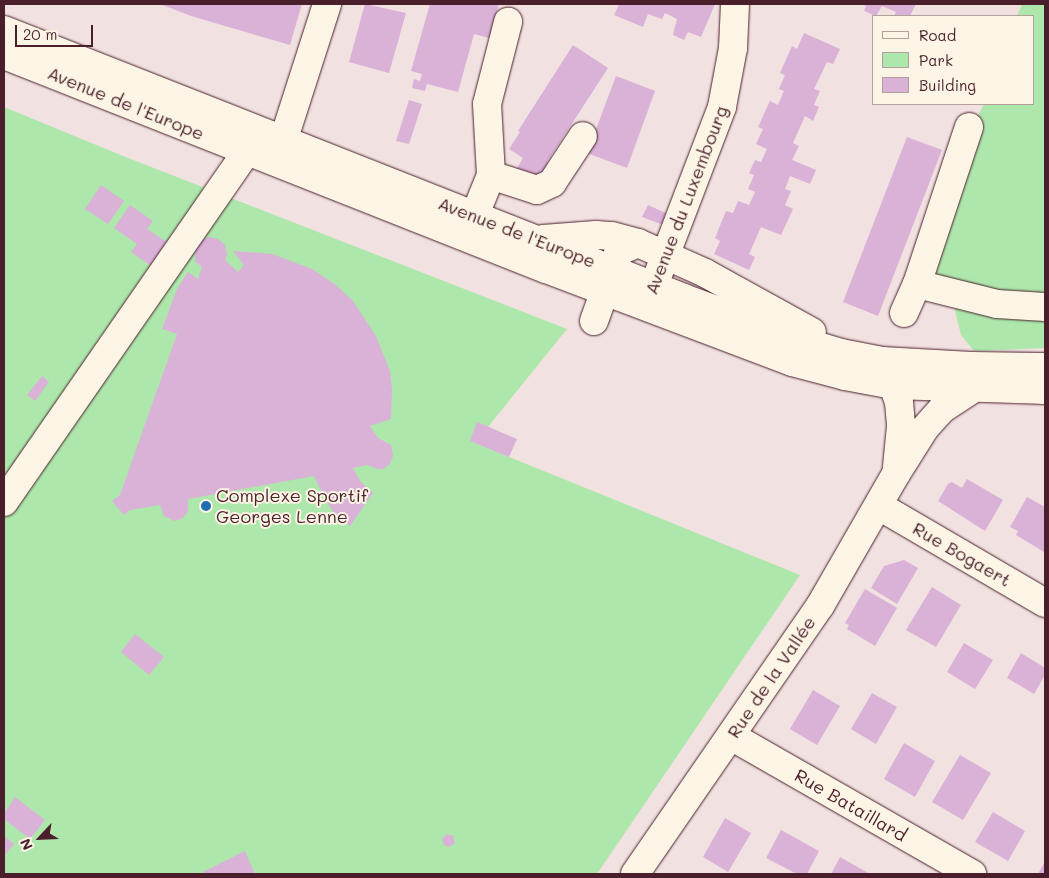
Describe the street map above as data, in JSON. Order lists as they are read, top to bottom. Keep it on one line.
{"streets":{"street":["Avenue de l'Europe","Avenue du Luxembourg","Rue Bogaert","Rue de la Vallée","Rue Bataillard"]},"crossings":[["Avenue de l'Europe","Avenue du Luxembourg"],["Avenue de l'Europe","Rue de la Vallée"],["Rue Bogaert","Rue de la Vallée"],["Rue de la Vallée","Rue Bataillard"]],"places":["Complexe Sportif Georges Lenne"],"legend":["Road","Park","Building"],"scale_bar":"20 m","north":"bottom left"}
